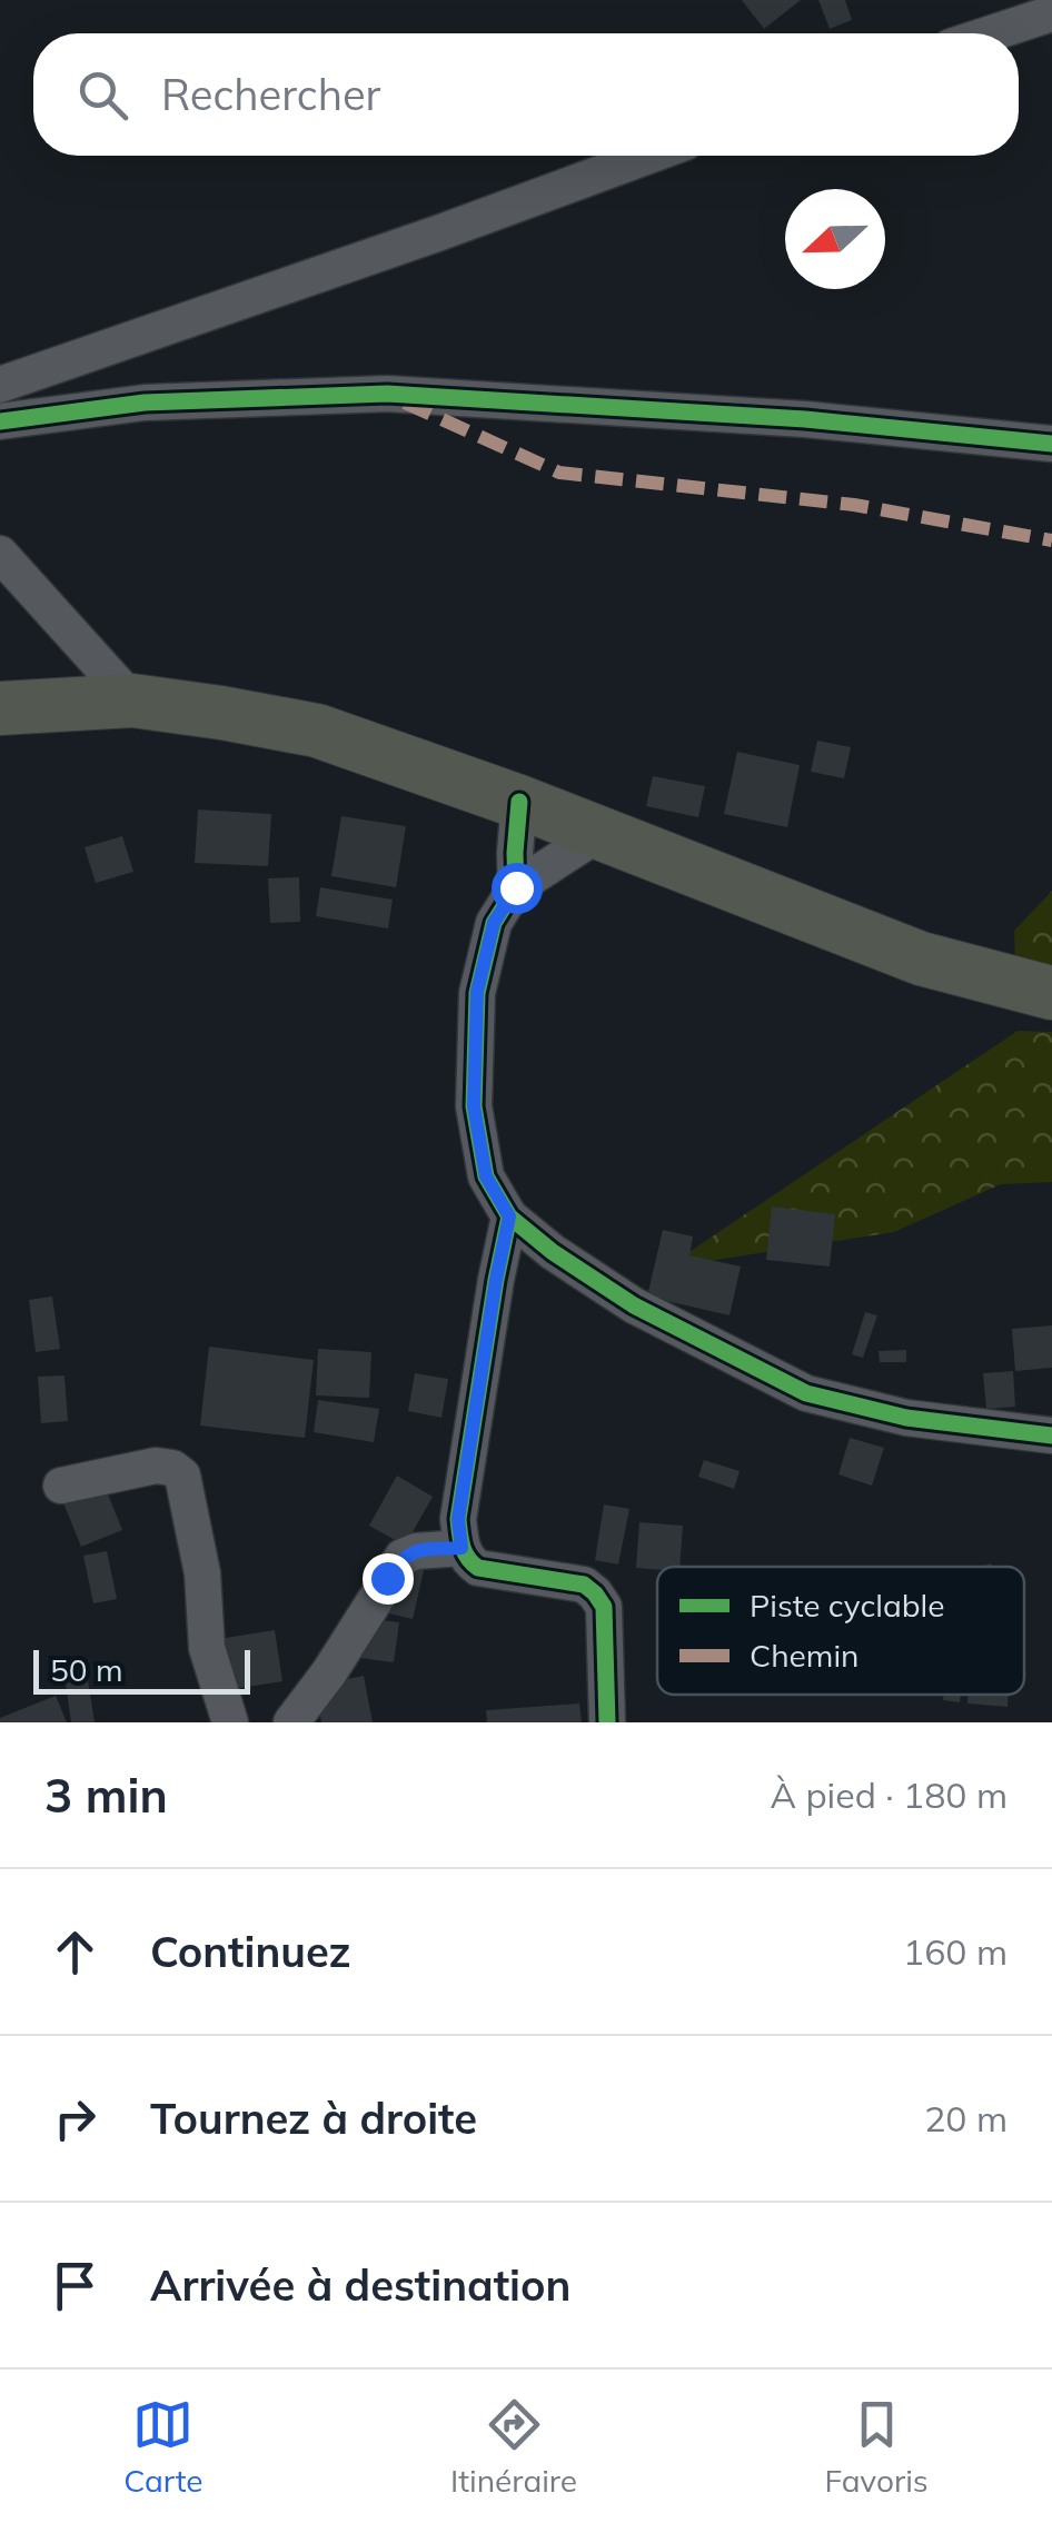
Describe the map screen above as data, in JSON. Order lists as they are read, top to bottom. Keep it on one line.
{"legend":["Piste cyclable","Chemin"],"scale_bar":"50 m","north":"left","page":{"search":"Rechercher","scale":"50 m","heading":["3 min","À pied · 180 m"],"list":[["Continuez","160 m"],["Tournez à droite","20 m"],"Arrivée à destination"],"nav":["Carte","Itinéraire","Favoris"]}}
